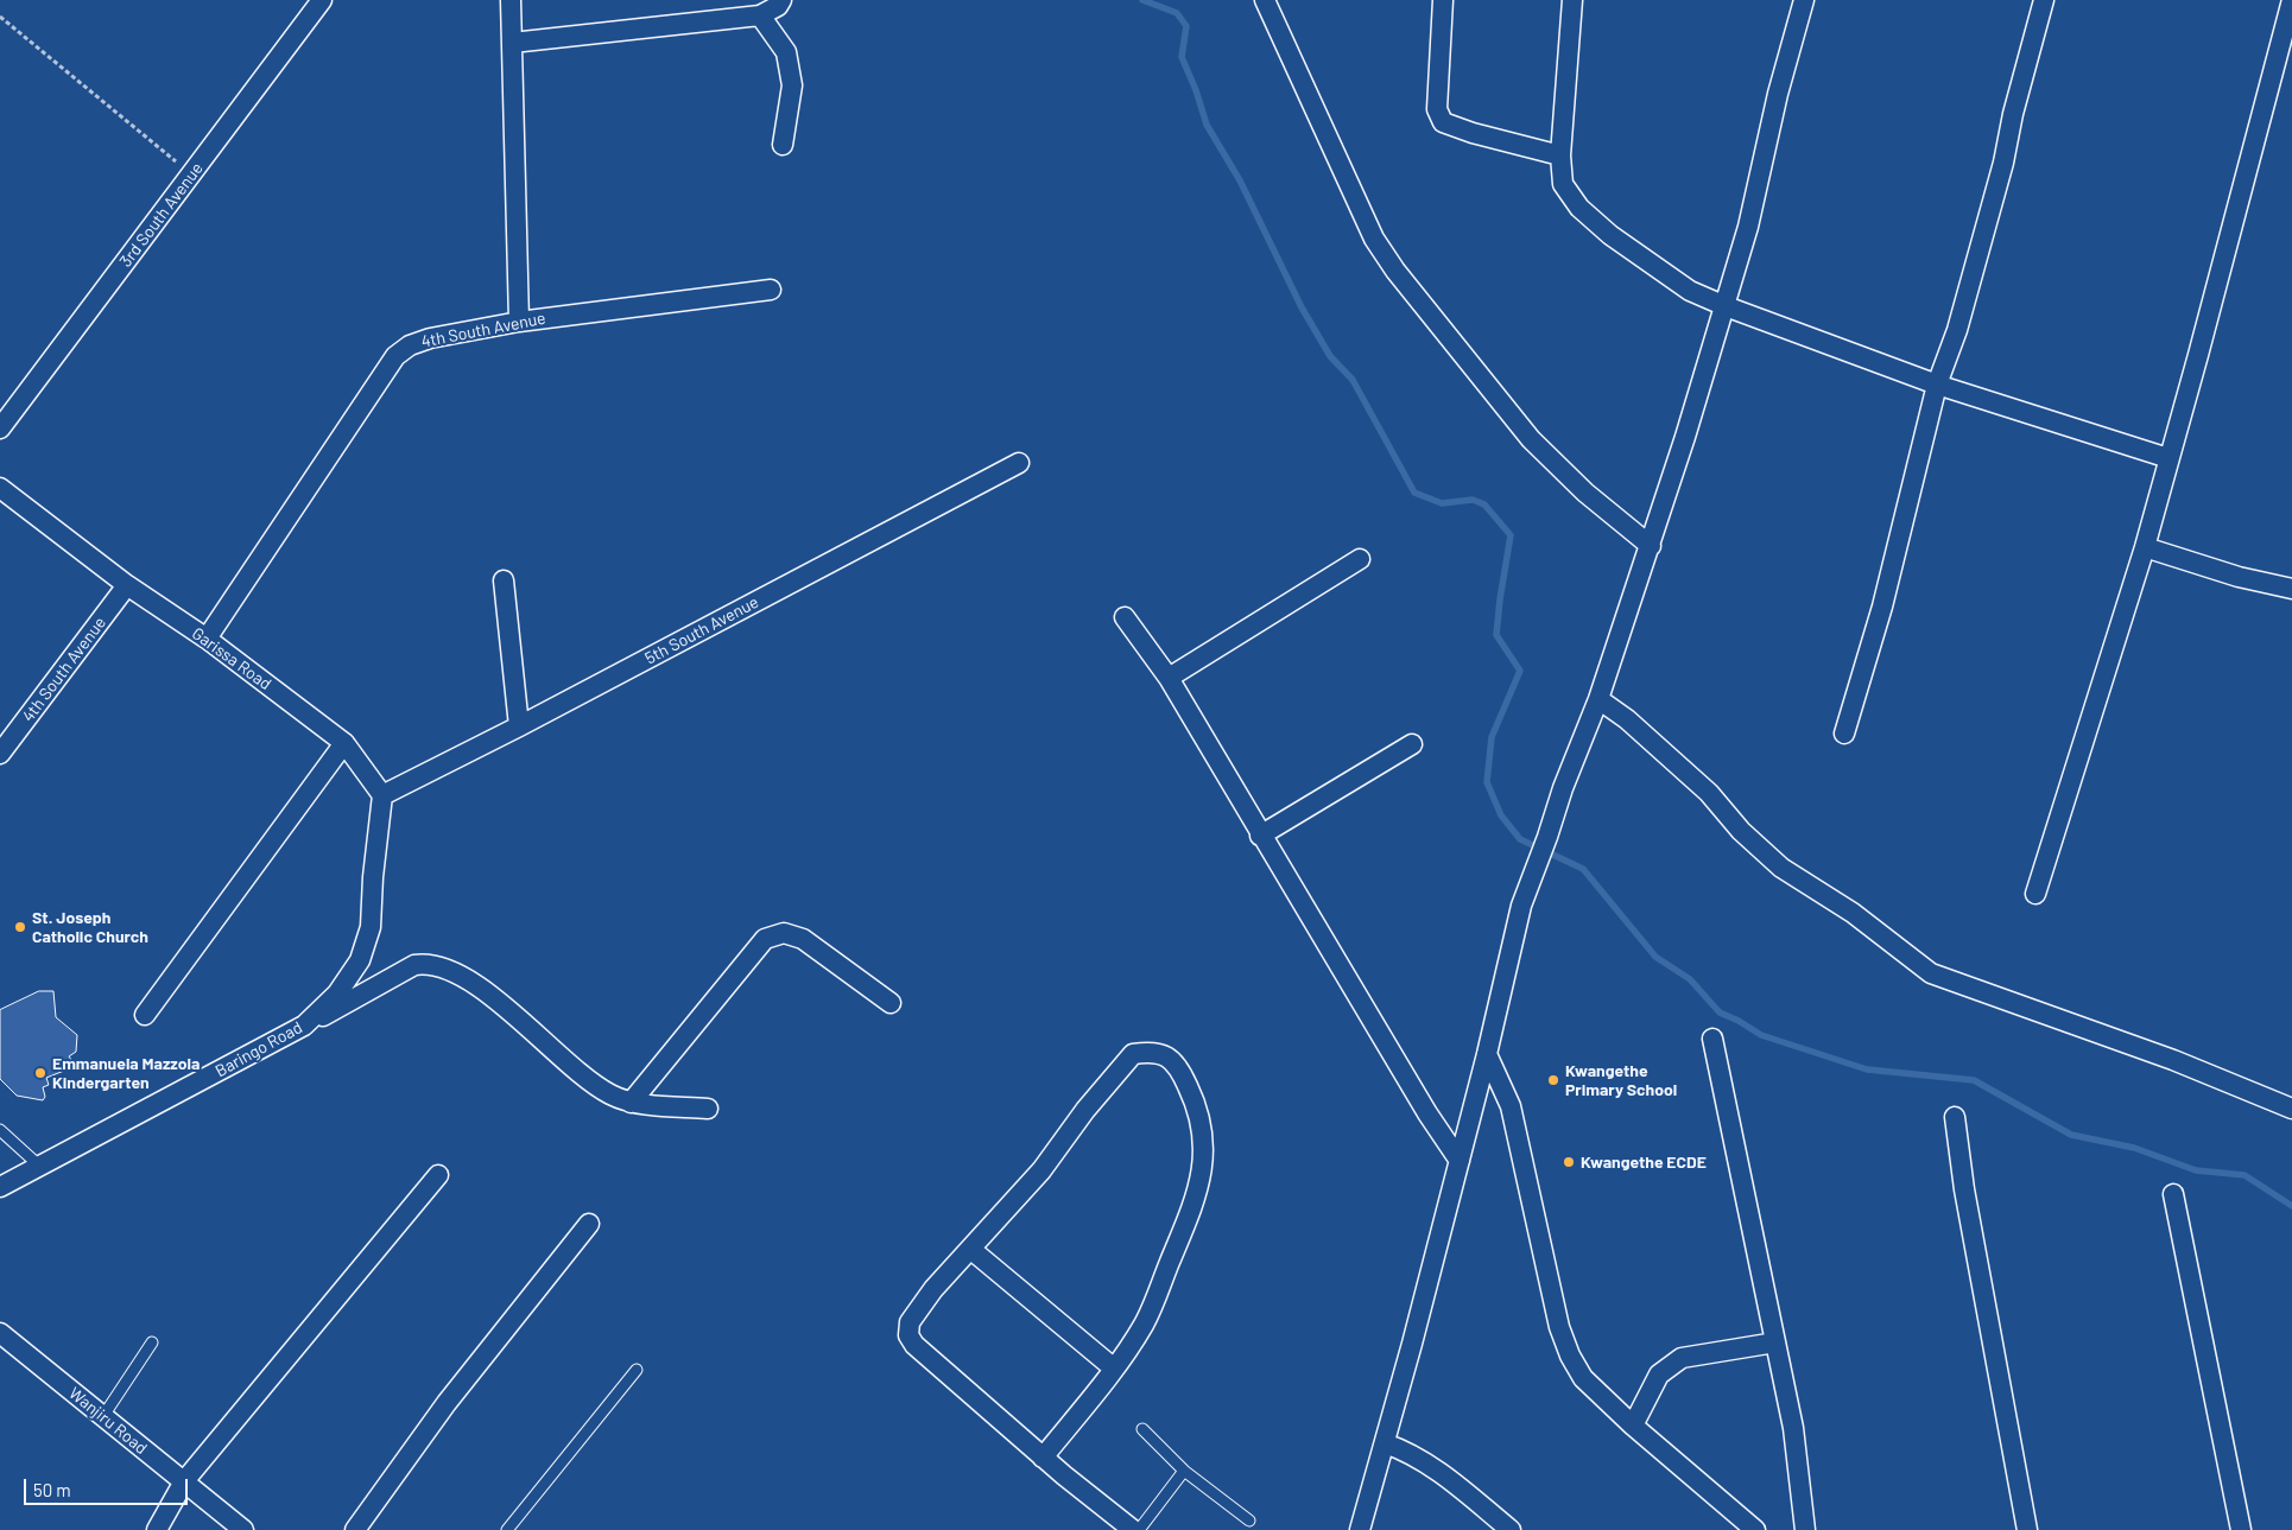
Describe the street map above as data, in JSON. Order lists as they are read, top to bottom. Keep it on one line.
{"streets":{"street":["3rd South Avenue","4th South Avenue","5th South Avenue","Garissa Road","Baringo Road","Wanjiru Road"]},"crossings":[["4th South Avenue","Garissa Road"],["5th South Avenue","Garissa Road"],["5th South Avenue","Baringo Road"],["Garissa Road","Baringo Road"]],"places":["St. Joseph Catholic Church","Emmanuela Mazzola Kindergarten","Kwangethe Primary School","Kwangethe ECDE"],"scale_bar":"50 m"}
